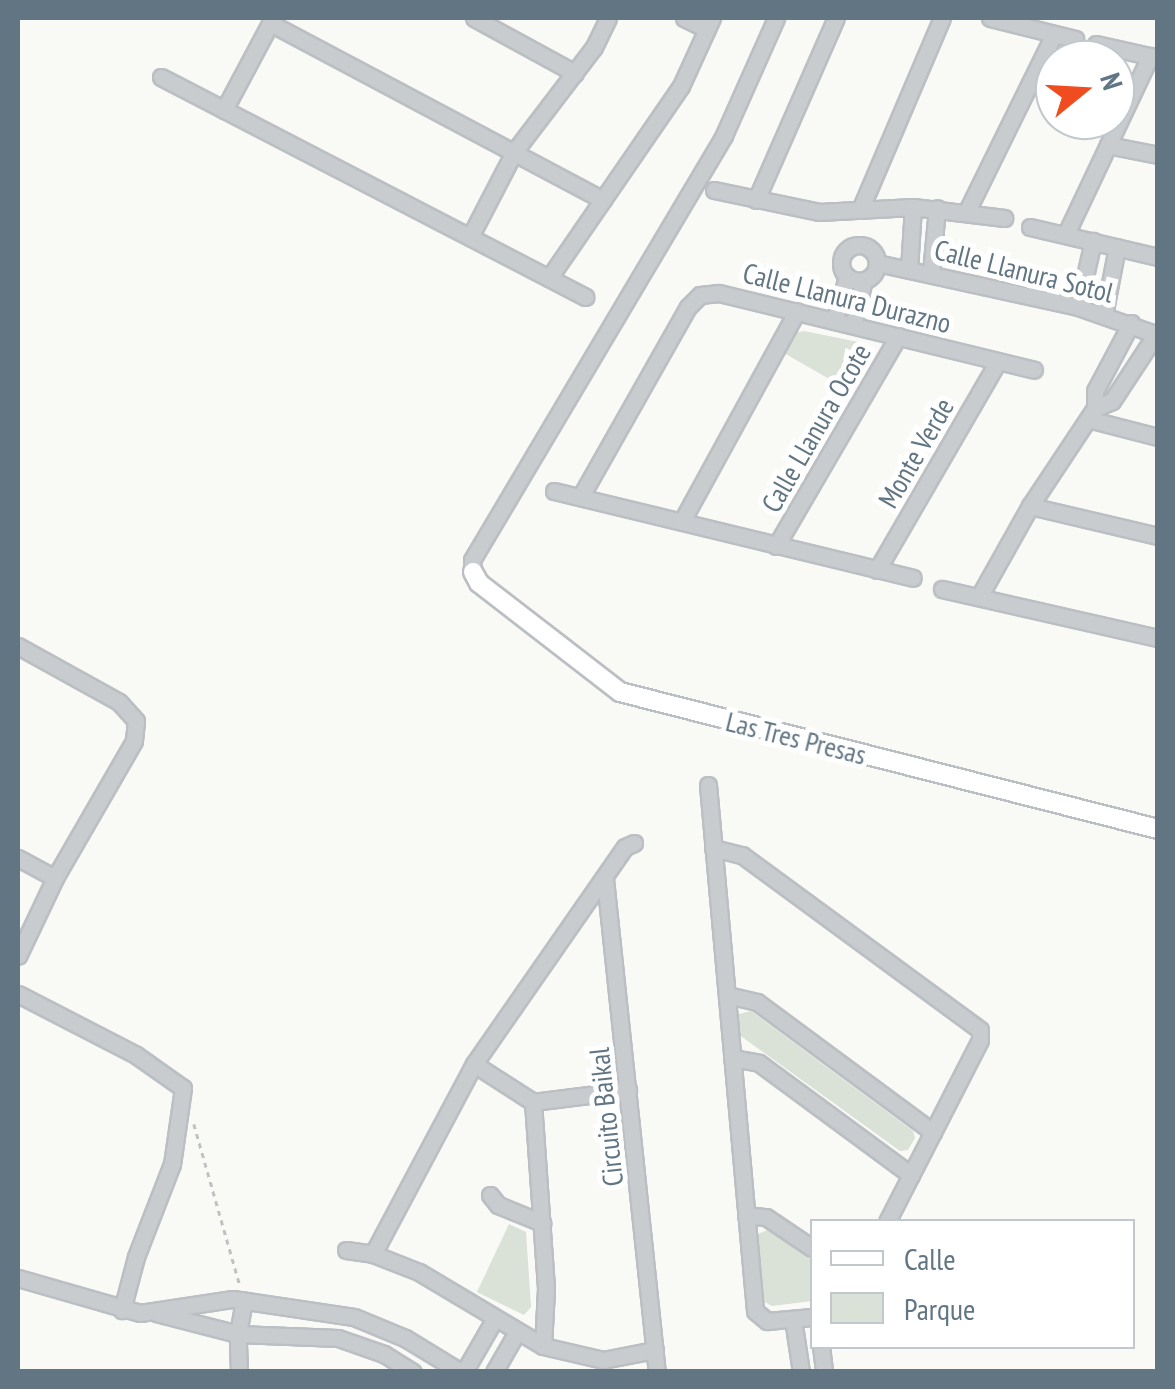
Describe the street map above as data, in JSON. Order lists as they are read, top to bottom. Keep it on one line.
{"streets":{"main road":["Las Tres Presas"],"street":["Calle Llanura Sotol","Calle Llanura Durazno","Calle Llanura Ocote","Monte Verde","Circuito Baikal"]},"crossings":[["Calle Llanura Durazno","Calle Llanura Ocote"],["Calle Llanura Durazno","Monte Verde"]],"legend":["Calle","Parque"],"north":"right"}
